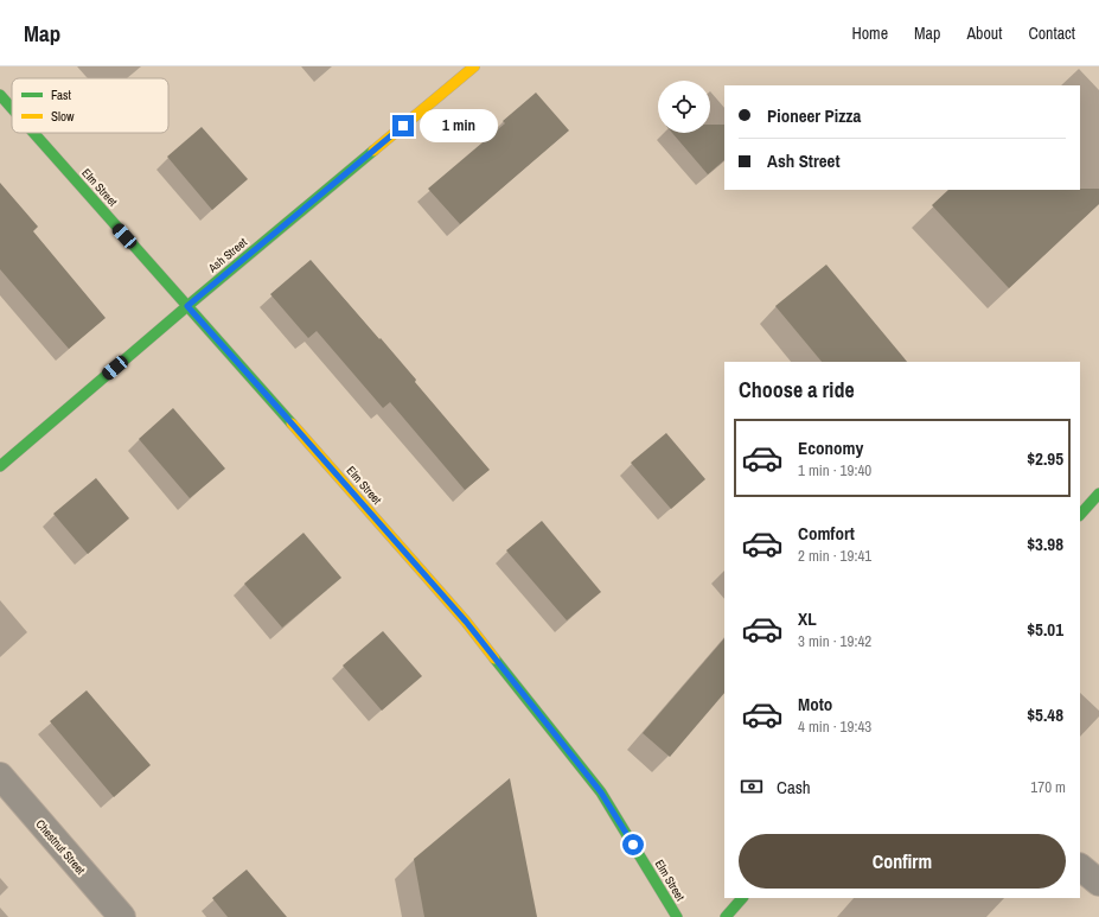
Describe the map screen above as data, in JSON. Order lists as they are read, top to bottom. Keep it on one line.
{"streets":{"street":["Elm Street","Ash Street","Chestnut Street"]},"crossings":[["Elm Street","Ash Street"]],"legend":["Fast","Slow"],"page":{"header":"Map","nav":["Home","Map","About","Contact"],"banner":["Pioneer Pizza","Ash Street"],"bubble":"1 min","heading":"Choose a ride","list":[{"name":"Economy","note":"1 min · 19:40","value":"$2.95"},{"name":"Comfort","note":"2 min · 19:41","value":"$3.98"},{"name":"XL","note":"3 min · 19:42","value":"$5.01"},{"name":"Moto","note":"4 min · 19:43","value":"$5.48"}],"pay":["Cash","170 m"],"buttons":"Confirm"}}
